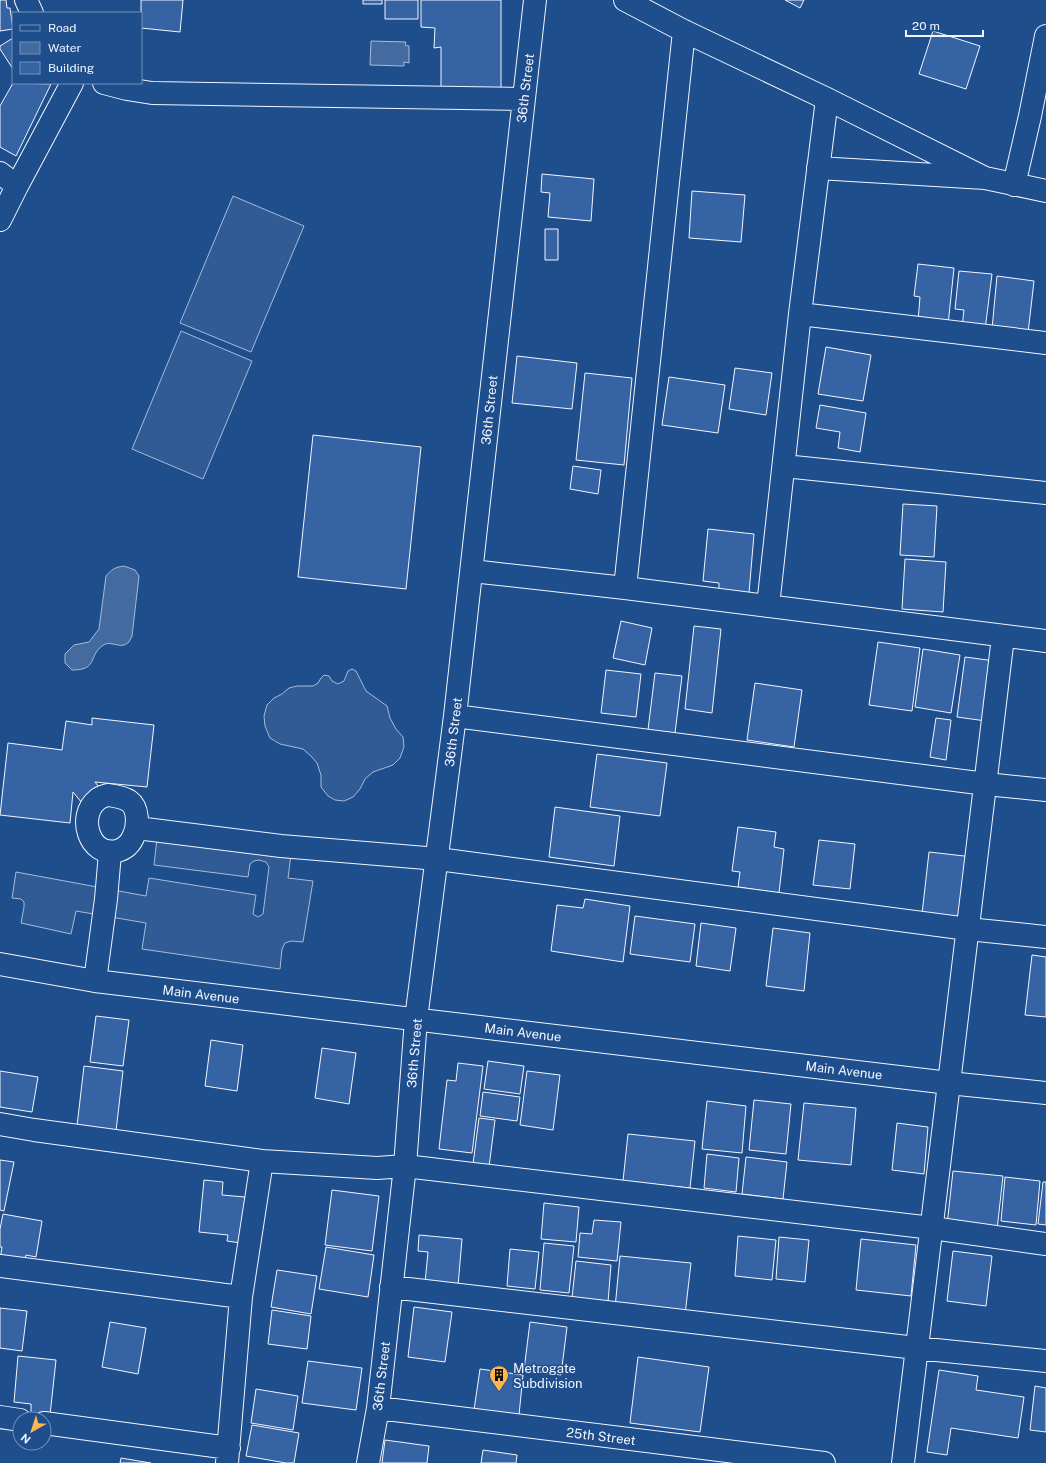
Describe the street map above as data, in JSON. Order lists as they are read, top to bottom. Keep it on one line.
{"streets":{"street":["36th Street","Main Avenue","25th Street"]},"crossings":[["36th Street","Main Avenue"],["36th Street","25th Street"]],"places":{"building":["Metrogate Subdivision"]},"legend":["Road","Water","Building"],"scale_bar":"20 m","north":"bottom left"}
